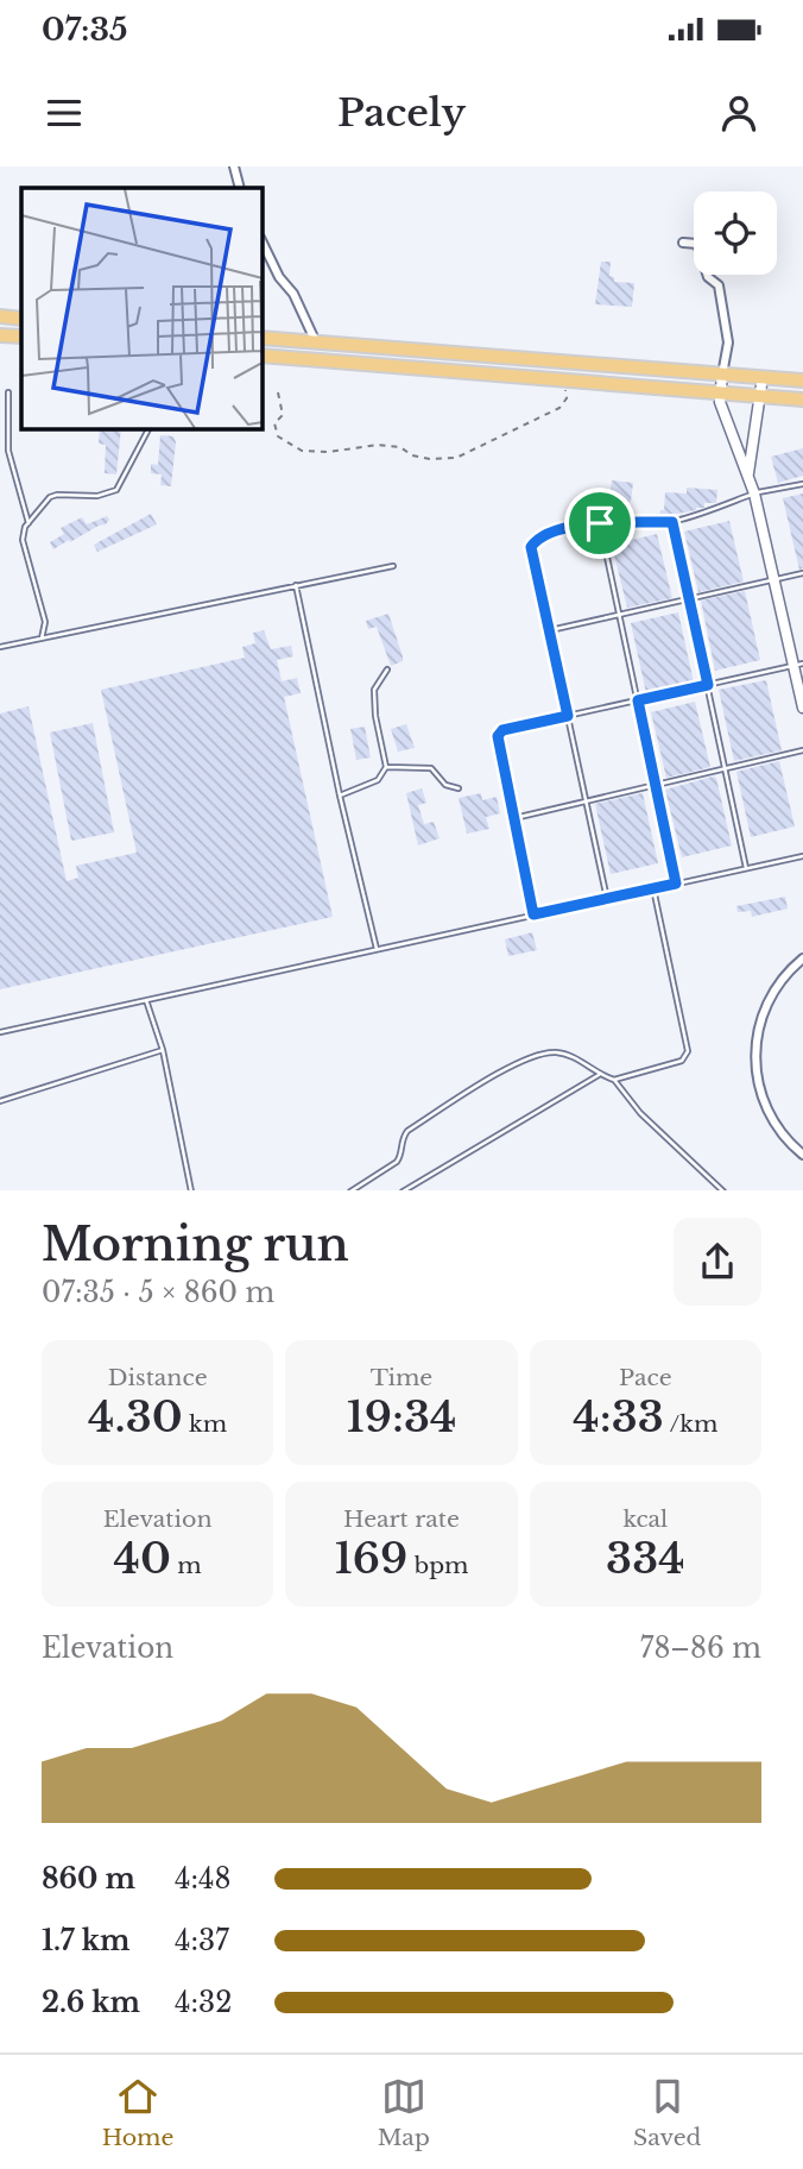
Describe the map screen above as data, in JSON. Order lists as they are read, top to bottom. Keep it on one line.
{"page":{"status":"07:35","header":"Pacely","heading":["Morning run","07:35 · 5 × 860 m"],"stats":[["Distance","4.30 km"],["Time","19:34"],["Pace","4:33 /km"],["Elevation","40 m"],["Heart rate","169 bpm"],["kcal","334"]],"chart":["Elevation","78–86 m"],"list":[{"name":"860 m","note":"4:48"},{"name":"1.7 km","note":"4:37"},{"name":"2.6 km","note":"4:32"}],"tabs":["Home","Map","Saved"]}}
